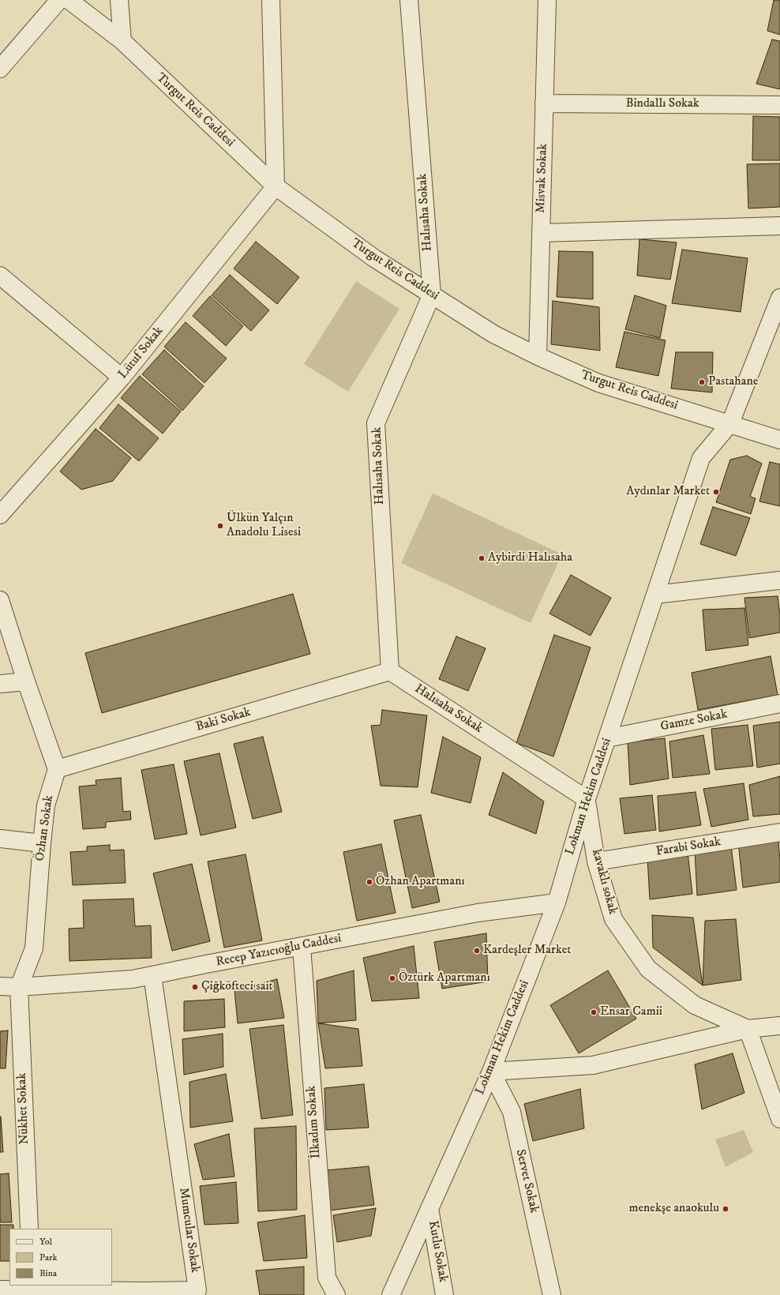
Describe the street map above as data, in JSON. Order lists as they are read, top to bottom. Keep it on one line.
{"streets":{"street":["Bindallı Sokak","Turgut Reis Caddesi","Misvak Sokak","Halısaha Sokak","Lütuf Sokak","Baki Sokak","Gamze Sokak","Lokman Hekim Caddesi","Özhan Sokak","Farabi Sokak","kavaklı sokak","Recep Yazıcıoğlu Caddesi","Nükhet Sokak","İlkadım Sokak","Servet Sokak","Mumcular Sokak","Kutlu Sokak"]},"crossings":[["Bindallı Sokak","Misvak Sokak"],["Turgut Reis Caddesi","Misvak Sokak"],["Turgut Reis Caddesi","Halısaha Sokak"],["Turgut Reis Caddesi","Lütuf Sokak"],["Turgut Reis Caddesi","Lokman Hekim Caddesi"],["Halısaha Sokak","Baki Sokak"],["Halısaha Sokak","Lokman Hekim Caddesi"],["Halısaha Sokak","kavaklı sokak"],["Baki Sokak","Özhan Sokak"],["Gamze Sokak","Lokman Hekim Caddesi"],["Lokman Hekim Caddesi","kavaklı sokak"],["Lokman Hekim Caddesi","Recep Yazıcıoğlu Caddesi"],["Lokman Hekim Caddesi","Servet Sokak"],["Lokman Hekim Caddesi","Kutlu Sokak"],["Özhan Sokak","Recep Yazıcıoğlu Caddesi"],["Özhan Sokak","Nükhet Sokak"],["Farabi Sokak","kavaklı sokak"],["Recep Yazıcıoğlu Caddesi","Nükhet Sokak"],["Recep Yazıcıoğlu Caddesi","İlkadım Sokak"],["Recep Yazıcıoğlu Caddesi","Mumcular Sokak"]],"places":["Pastahane","Aydınlar Market","Ülkün Yalçın Anadolu Lisesi","Aybirdi Halısaha","Özhan Apartmanı","Kardeşler Market","Öztürk Apartmanı","Çiğköfteci sait","Ensar Camii","menekşe anaokulu"],"legend":["Yol","Park","Bina"]}
